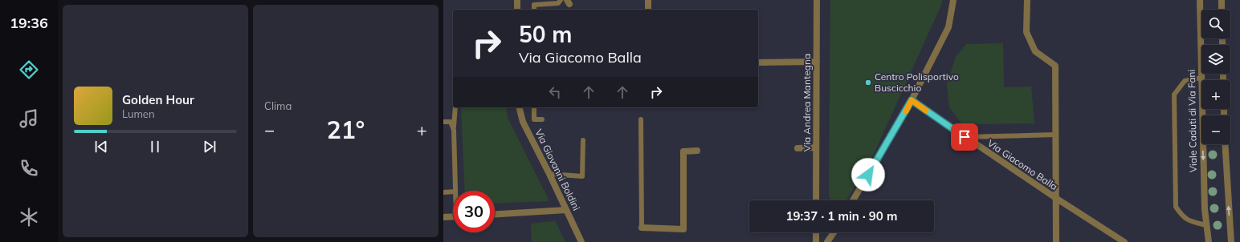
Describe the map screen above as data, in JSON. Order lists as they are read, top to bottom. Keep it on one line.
{"streets":{"street":["Via Andrea Mantegna","Viale Caduti di Via Fani","Via Giacomo Balla","Via Giovanni Boldini"]},"places":["Centro Polisportivo Buscicchio"],"page":{"tabs":"19:36","tile":"Clima","map_buttons":["+","−"],"turn":["50 m","Via Giacomo Balla"],"song":["Golden Hour","Lumen"],"heat":["−","21°","+"],"limit":"30","trip":"19:37 · 1 min · 90 m"}}
